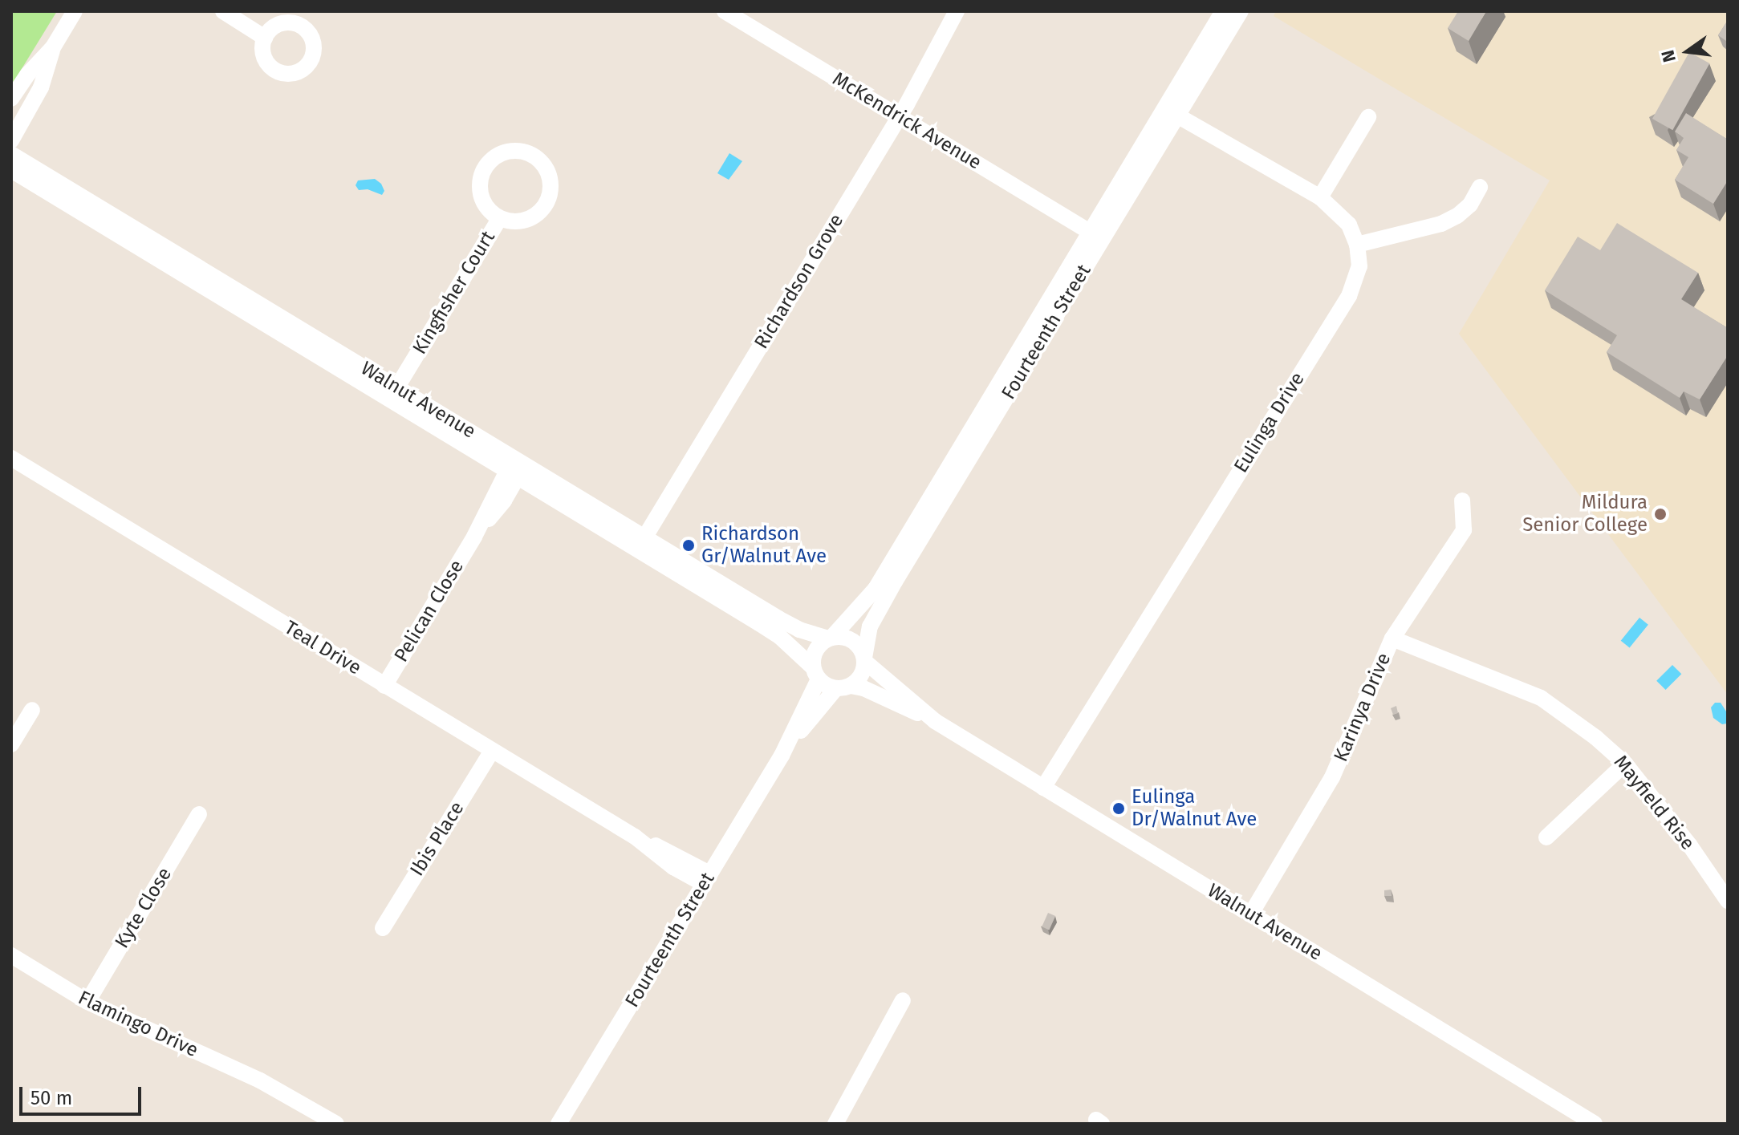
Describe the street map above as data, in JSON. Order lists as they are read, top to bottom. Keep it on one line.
{"streets":{"street":["McKendrick Avenue","Richardson Grove","Kingfisher Court","Fourteenth Street","Walnut Avenue","Eulinga Drive","Pelican Close","Teal Drive","Karinya Drive","Mayfield Rise","Ibis Place","Kyte Close","Flamingo Drive"]},"crossings":[["McKendrick Avenue","Richardson Grove"],["McKendrick Avenue","Fourteenth Street"],["Richardson Grove","Walnut Avenue"],["Kingfisher Court","Walnut Avenue"],["Fourteenth Street","Walnut Avenue"],["Fourteenth Street","Teal Drive"],["Walnut Avenue","Eulinga Drive"],["Walnut Avenue","Pelican Close"],["Walnut Avenue","Karinya Drive"],["Pelican Close","Teal Drive"],["Teal Drive","Ibis Place"],["Karinya Drive","Mayfield Rise"],["Kyte Close","Flamingo Drive"]],"places":["Mildura Senior College","Richardson Gr/Walnut Ave","Eulinga Dr/Walnut Ave"],"scale_bar":"50 m","north":"left"}
